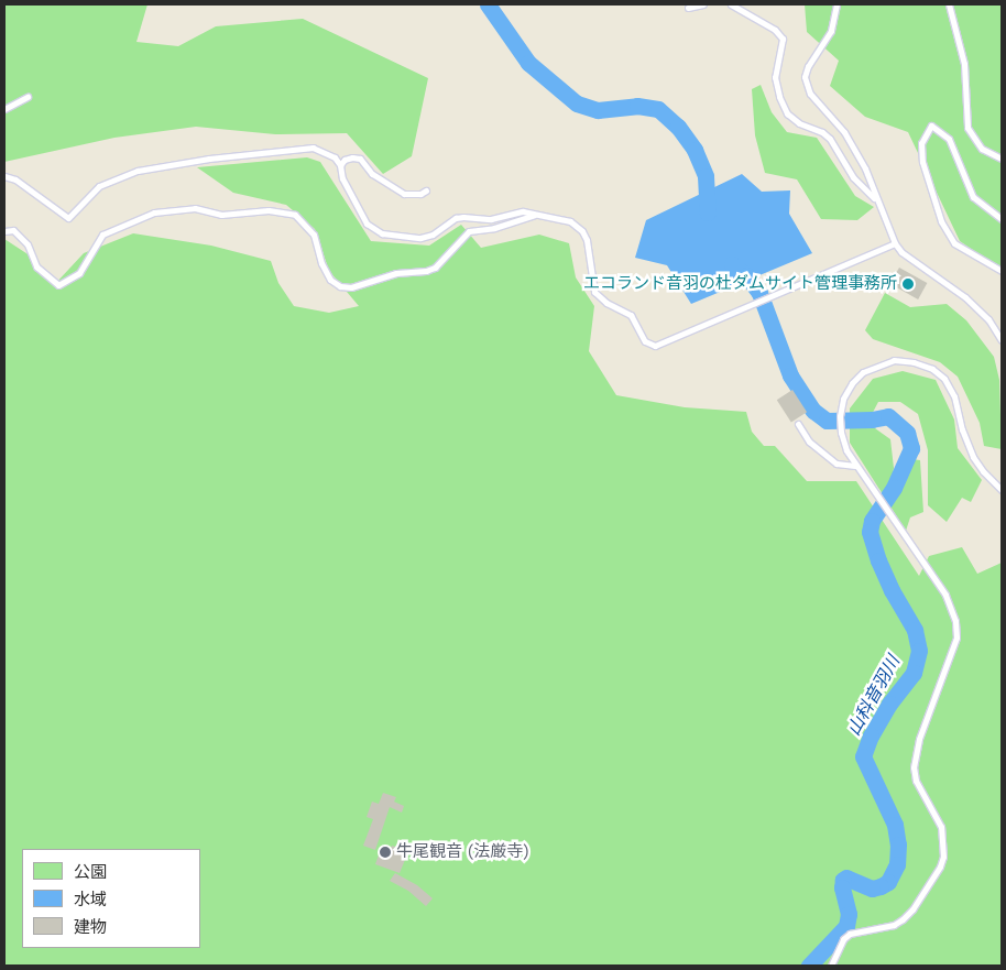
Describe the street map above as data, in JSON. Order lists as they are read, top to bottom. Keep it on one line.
{"water":["山科音羽川"],"places":["エコランド音羽の杜ダムサイト管理事務所","牛尾観音 (法厳寺)"],"legend":["公園","水域","建物"]}
